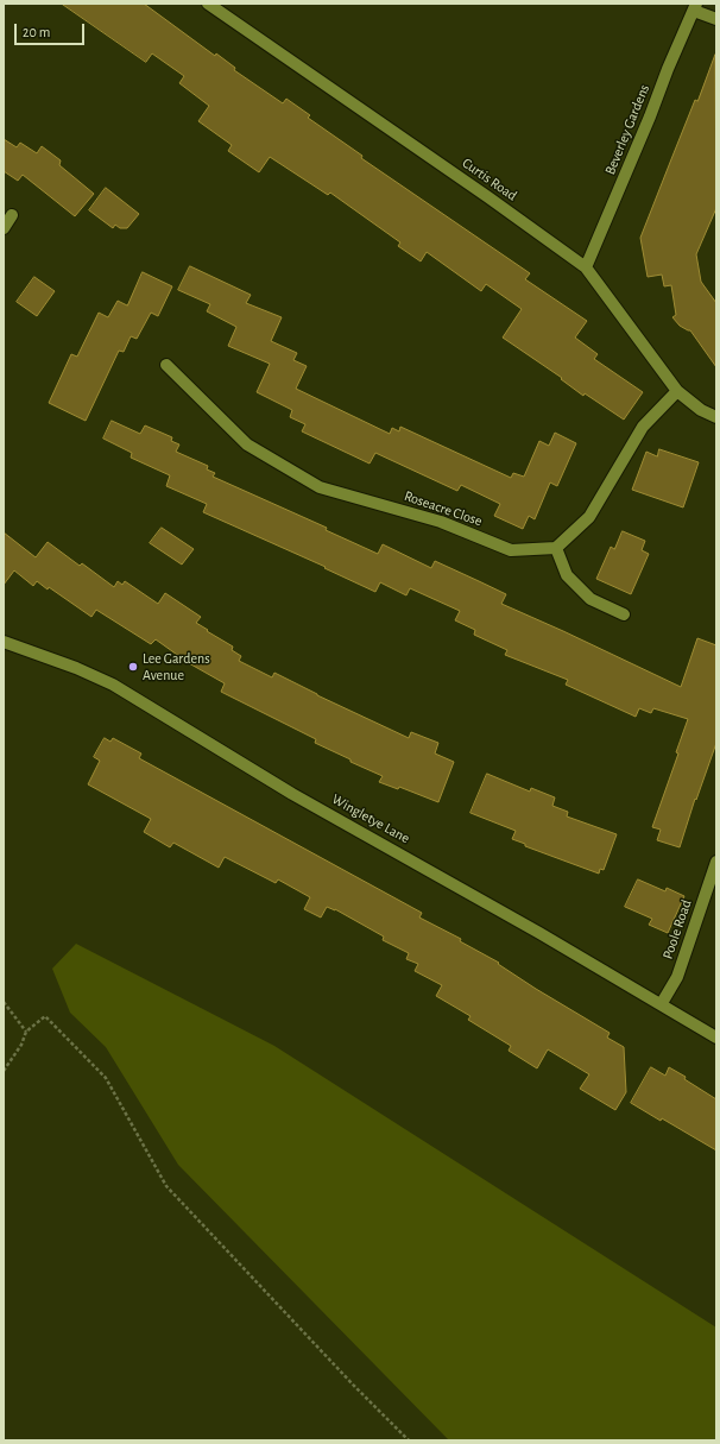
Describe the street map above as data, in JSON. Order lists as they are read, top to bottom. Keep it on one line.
{"streets":{"street":["Beverley Gardens","Curtis Road","Roseacre Close","Wingletye Lane","Poole Road"]},"crossings":[["Beverley Gardens","Curtis Road"],["Wingletye Lane","Poole Road"]],"places":["Lee Gardens Avenue"],"scale_bar":"20 m"}
